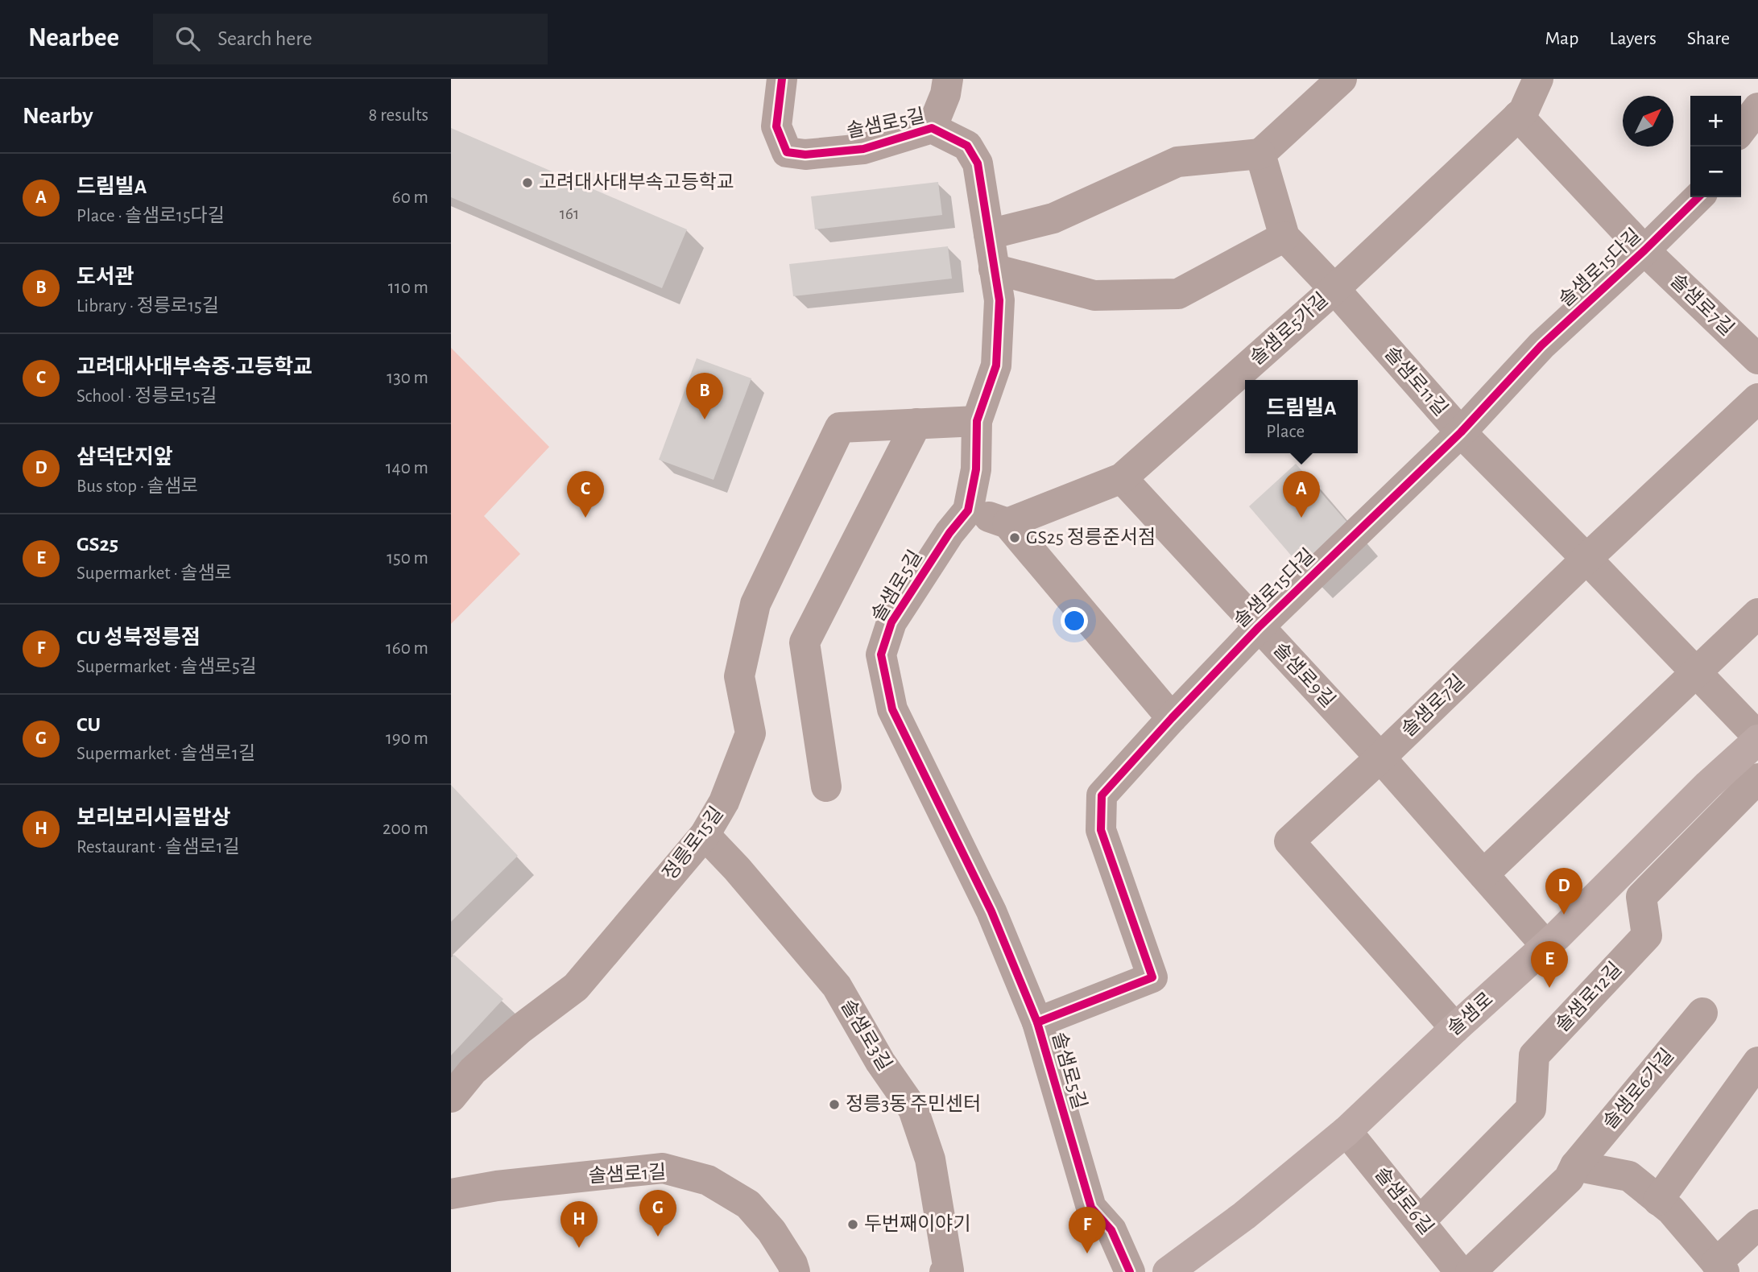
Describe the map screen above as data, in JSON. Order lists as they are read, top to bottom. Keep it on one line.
{"streets":{"main road":["솔샘로"],"street":["솔샘로5길","솔샘로15다길","솔샘로7길","솔샘로5가길","솔샘로11길","솔샘로9길","정릉로15길","솔샘로12길","솔샘로3길","솔샘로6가길","솔샘로1길","솔샘로6길"]},"crossings":[["솔샘로5길","솔샘로15다길"],["솔샘로15다길","솔샘로7길"],["솔샘로15다길","솔샘로11길"],["솔샘로15다길","솔샘로9길"],["솔샘로7길","솔샘로11길"],["솔샘로7길","솔샘로9길"],["솔샘로7길","솔샘로"],["솔샘로5가길","솔샘로11길"],["솔샘로5가길","솔샘로9길"],["솔샘로11길","솔샘로"],["솔샘로9길","솔샘로"],["정릉로15길","솔샘로3길"],["솔샘로12길","솔샘로6길"],["솔샘로","솔샘로6길"]],"places":["고려대사대부속고등학교","GS25 정릉준서점","정릉3동 주민센터","두번째이야기"],"house_numbers":["161"],"north":"top right","page":{"header":"Nearbee","search":"Search here","nav":["Map","Layers","Share"],"heading":["Nearby","8 results"],"map_buttons":["+","−"],"list":[{"mark":"A","name":"드림빌A","note":"Place · 솔샘로15다길","value":"60 m"},{"mark":"B","name":"도서관","note":"Library · 정릉로15길","value":"110 m"},{"mark":"C","name":"고려대사대부속중·고등학교","note":"School · 정릉로15길","value":"130 m"},{"mark":"D","name":"삼덕단지앞","note":"Bus stop · 솔샘로","value":"140 m"},{"mark":"E","name":"GS25","note":"Supermarket · 솔샘로","value":"150 m"},{"mark":"F","name":"CU 성북정릉점","note":"Supermarket · 솔샘로5길","value":"160 m"},{"mark":"G","name":"CU","note":"Supermarket · 솔샘로1길","value":"190 m"},{"mark":"H","name":"보리보리시골밥상","note":"Restaurant · 솔샘로1길","value":"200 m"}],"pins":["B","A","C","D","E","G","H","F"],"popup":["드림빌A","Place"]}}
